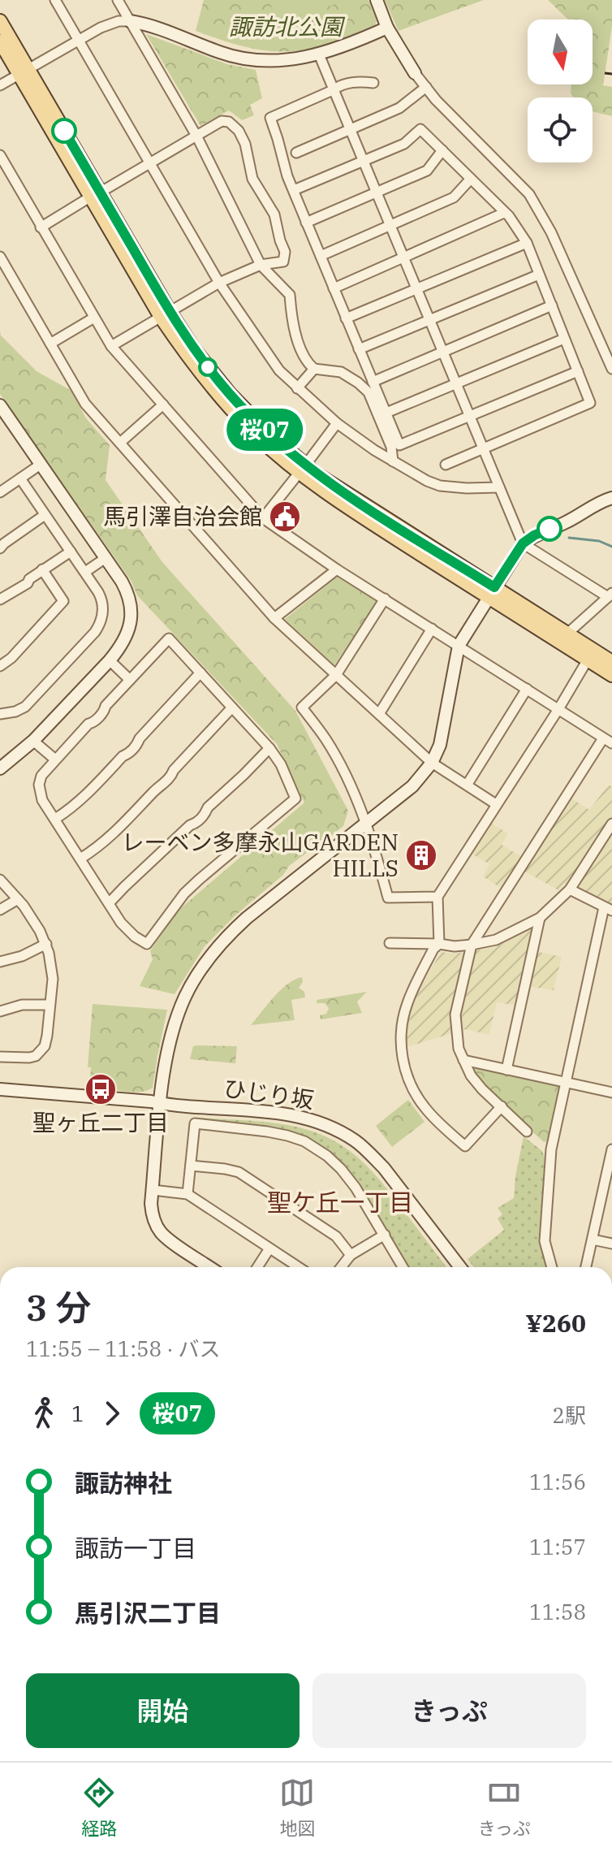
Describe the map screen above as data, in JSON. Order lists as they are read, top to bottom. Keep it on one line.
{"streets":{"street":["ひじり坂"]},"districts":["聖ケ丘一丁目"],"parks":["諏訪北公園"],"places":{"public building":["馬引澤自治会館"],"building":["レーベン多摩永山GARDEN HILLS"],"bus stop":["聖ヶ丘二丁目"]},"lines":["bus line 桜07"],"north":"bottom","page":{"on_map":"桜07","heading":["3 分","11:55 – 11:58 · バス","¥260"],"legs":["1","桜07","2駅"],"list":[{"name":"諏訪神社","value":"11:56"},{"name":"諏訪一丁目","value":"11:57"},{"name":"馬引沢二丁目","value":"11:58"}],"buttons":["開始","きっぷ"],"tabs":["経路","地図","きっぷ"]}}
